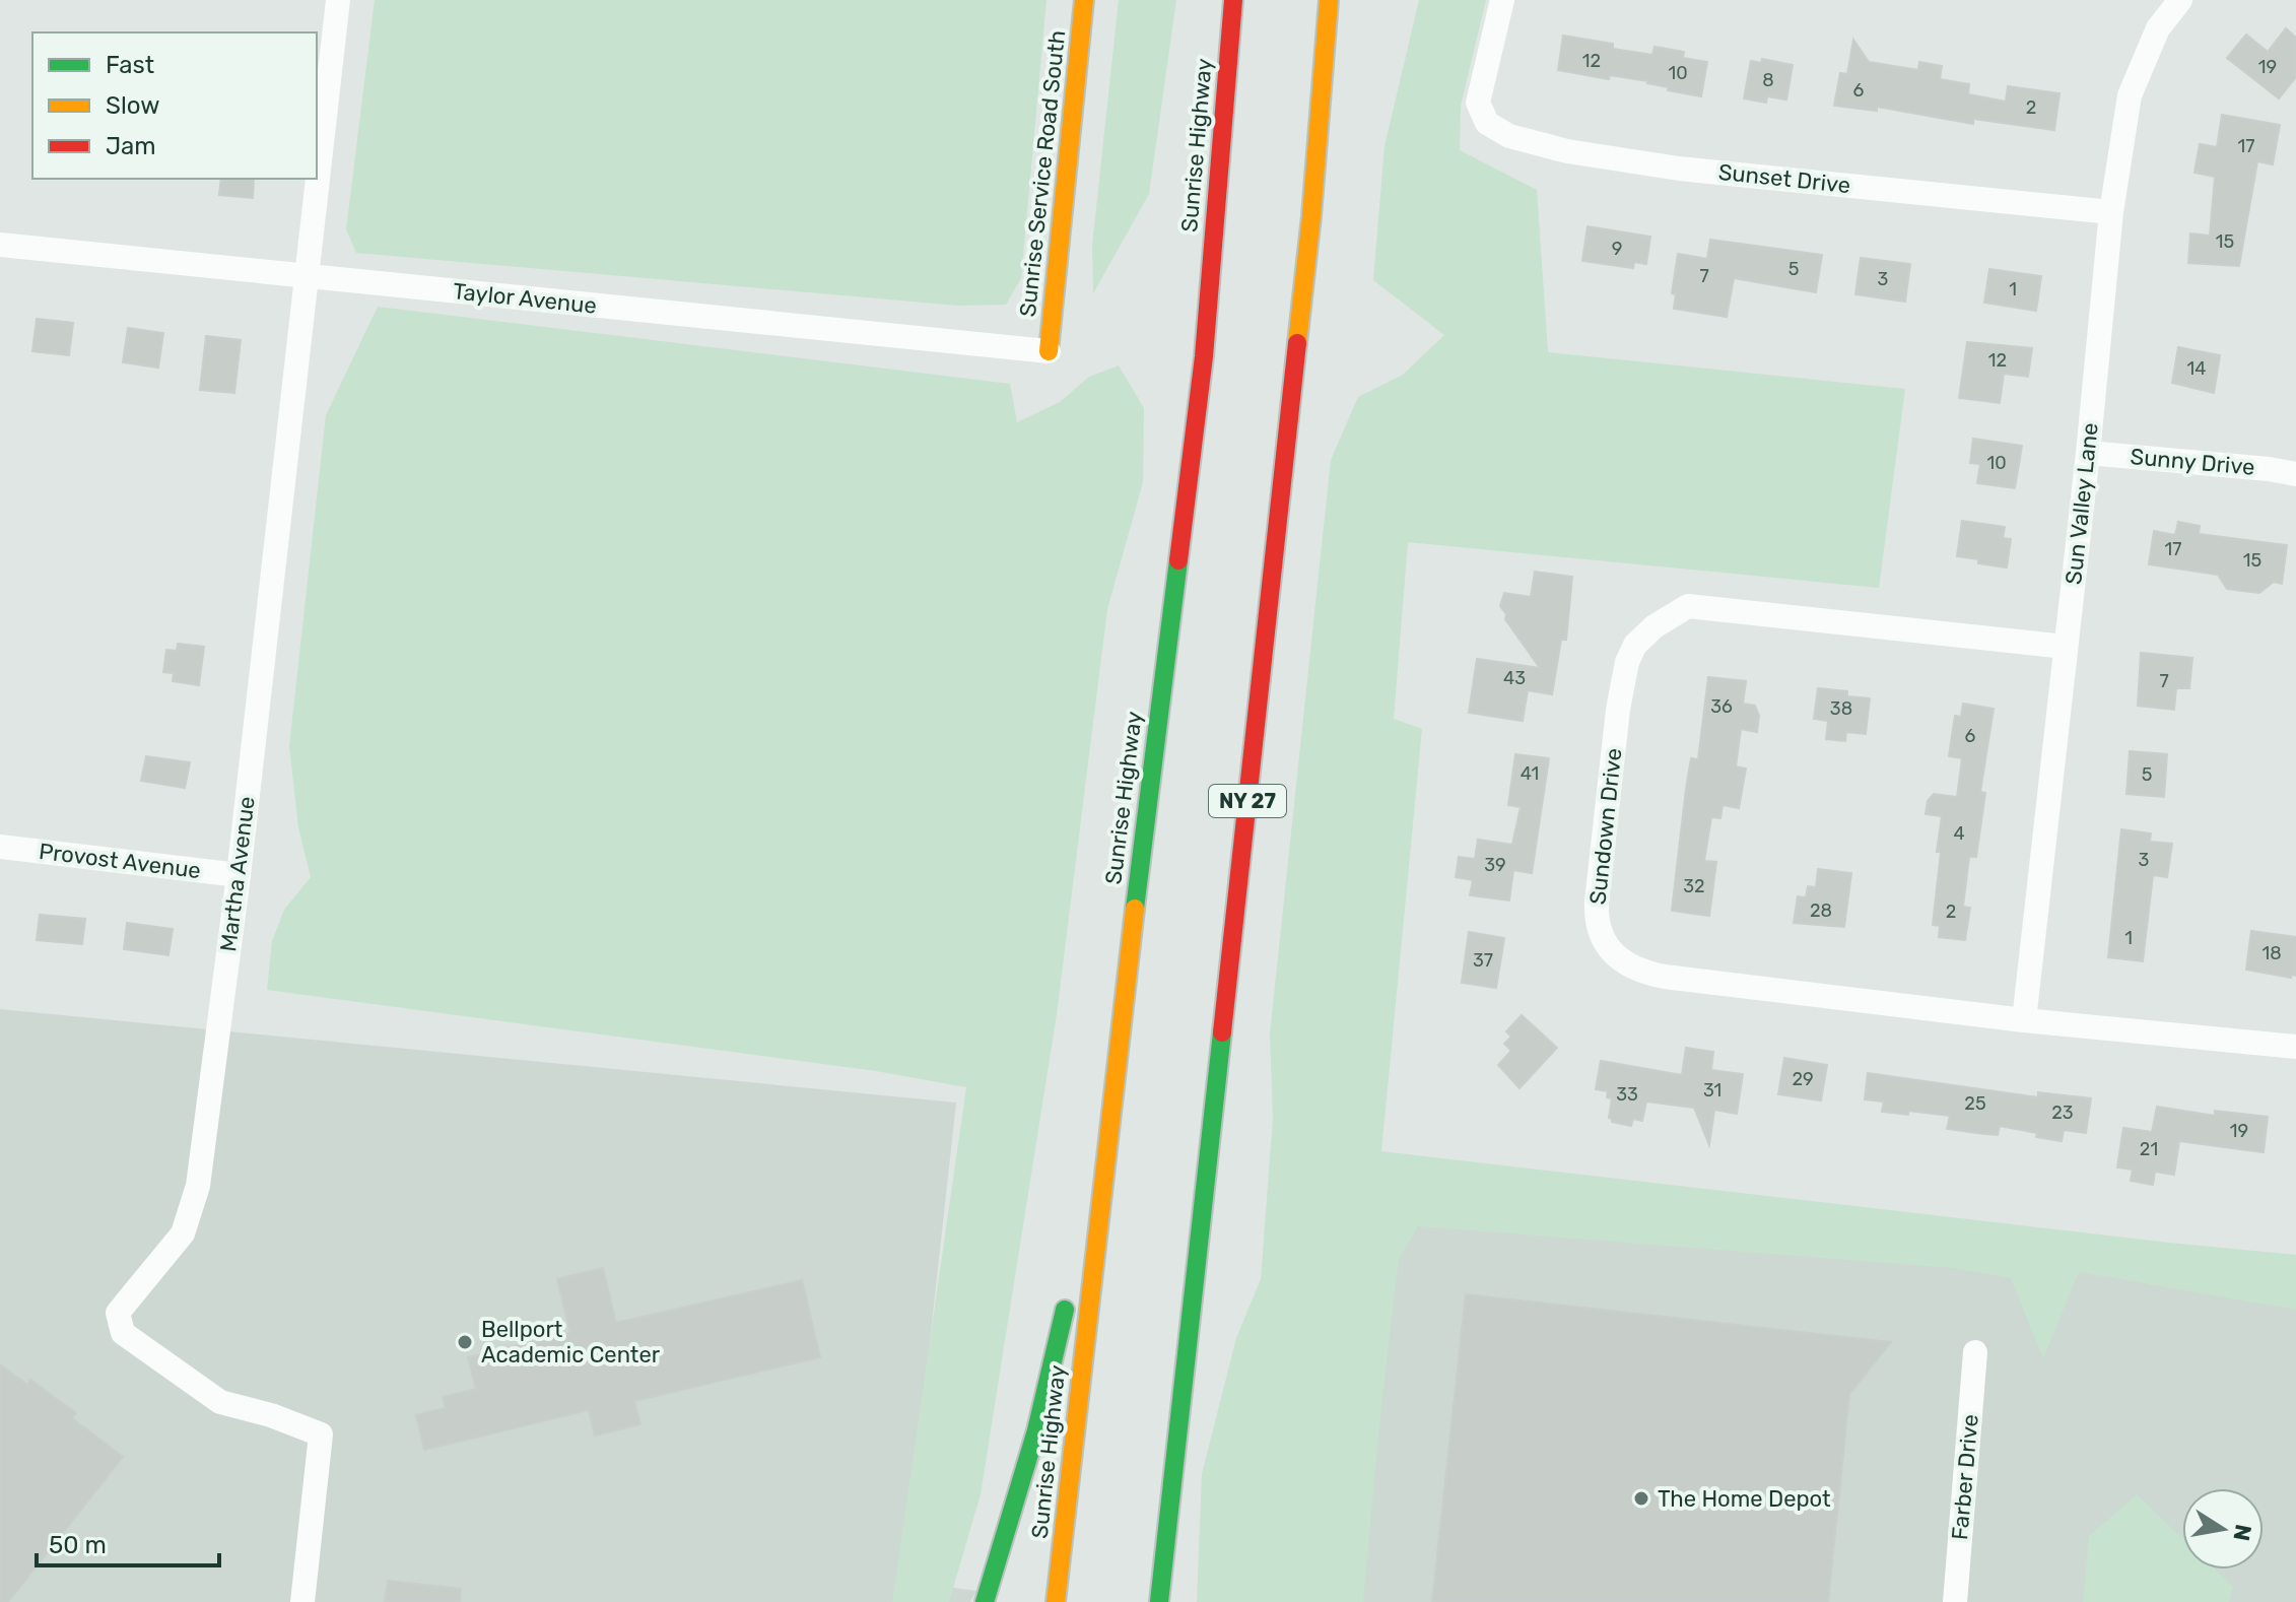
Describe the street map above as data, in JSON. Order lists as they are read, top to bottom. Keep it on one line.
{"streets":{"main road":["Sunrise Highway","Sunrise Service Road South","NY 27"],"street":["Sunset Drive","Taylor Avenue","Sunny Drive","Sun Valley Lane","Sundown Drive","Provost Avenue","Martha Avenue","Farber Drive"]},"crossings":[["Sunrise Service Road South","Taylor Avenue"],["Sunset Drive","Sun Valley Lane"],["Taylor Avenue","Martha Avenue"],["Sunny Drive","Sun Valley Lane"],["Sun Valley Lane","Sundown Drive"],["Provost Avenue","Martha Avenue"]],"places":["Bellport Academic Center","The Home Depot"],"house_numbers":["12","19","10","8","6","2","17","15","9","5","7","3","1","12","14","10","17","15","43","7","36","38","6","41","5","4","3","39","32","28","2","1","18","37","29","31","33","25","23","19","21"],"legend":["Fast","Slow","Jam"],"scale_bar":"50 m","north":"right"}
